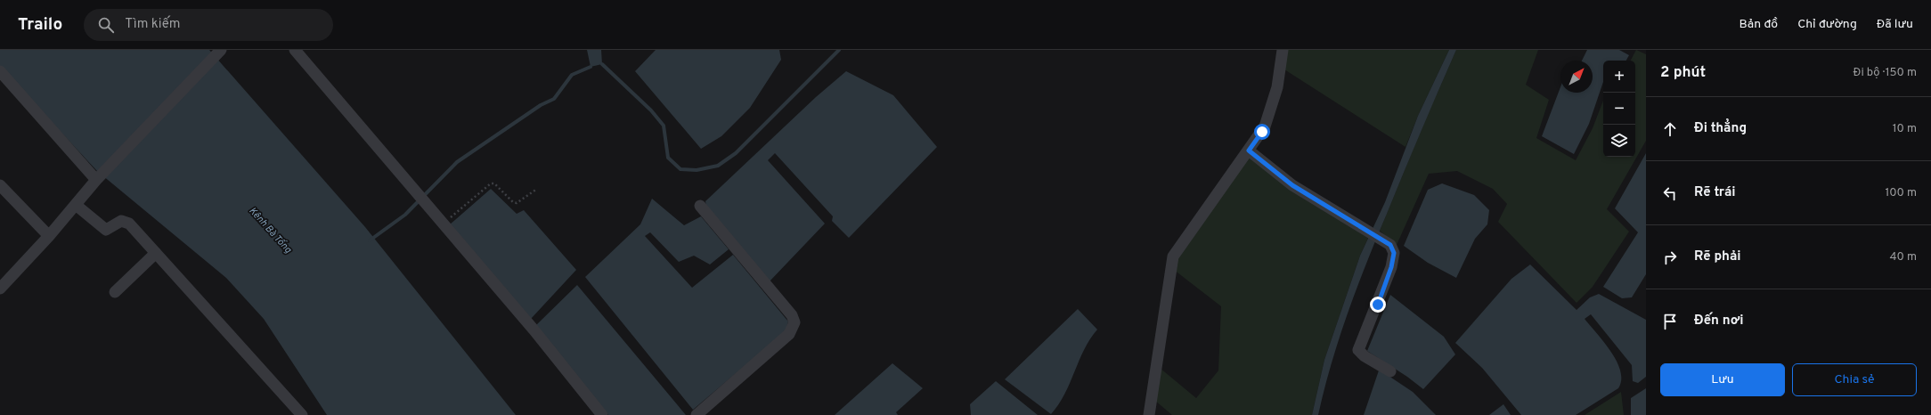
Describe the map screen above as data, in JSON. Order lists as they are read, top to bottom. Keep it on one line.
{"water":["Kênh Bà Tống"],"north":"top right","page":{"header":"Trailo","search":"Tìm kiếm","nav":["Bản đồ","Chỉ đường","Đã lưu"],"heading":["2 phút","Đi bộ · 150 m"],"map_buttons":["+","−"],"list":[["Đi thẳng","10 m"],["Rẽ trái","100 m"],["Rẽ phải","40 m"],"Đến nơi"],"buttons":["Lưu","Chia sẻ"]}}
